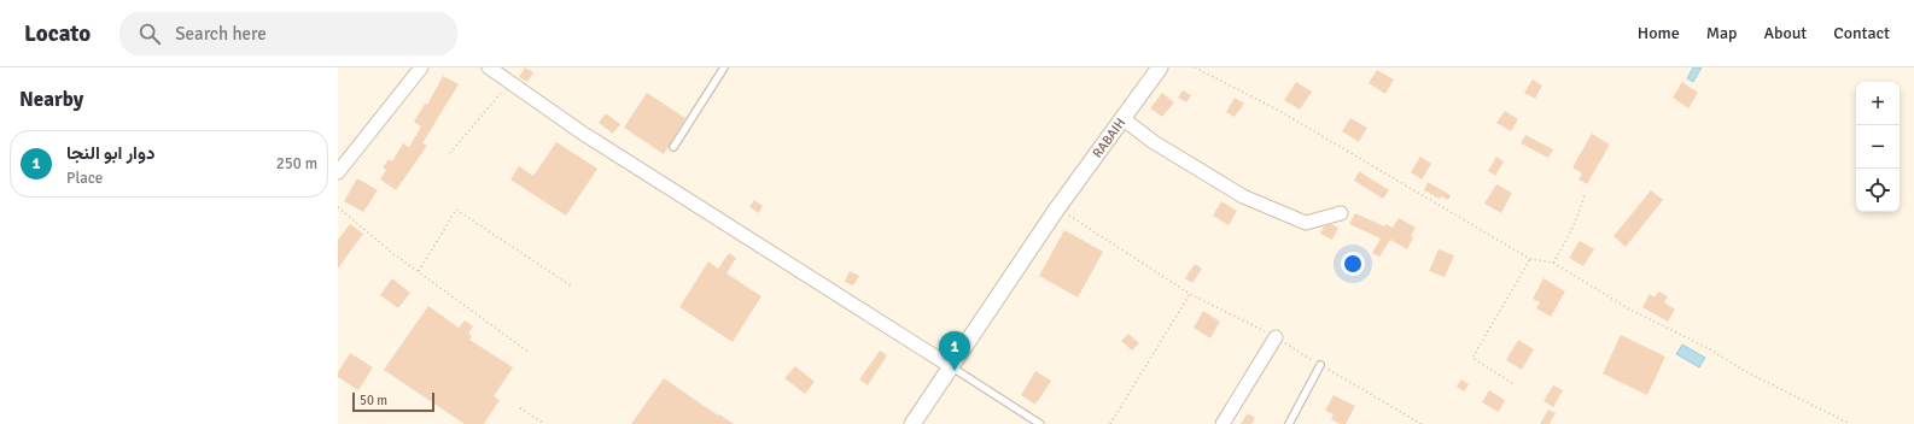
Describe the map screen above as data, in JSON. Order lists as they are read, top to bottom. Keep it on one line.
{"streets":{"street":["RABAIH"]},"scale_bar":"50 m","page":{"header":"Locato","search":"Search here","nav":["Home","Map","About","Contact"],"heading":"Nearby","map_buttons":["+","−"],"list":[{"mark":"1","name":"دوار ابو النجا","note":"Place","value":"250 m"}],"pins":"1","scale":"50 m"}}
